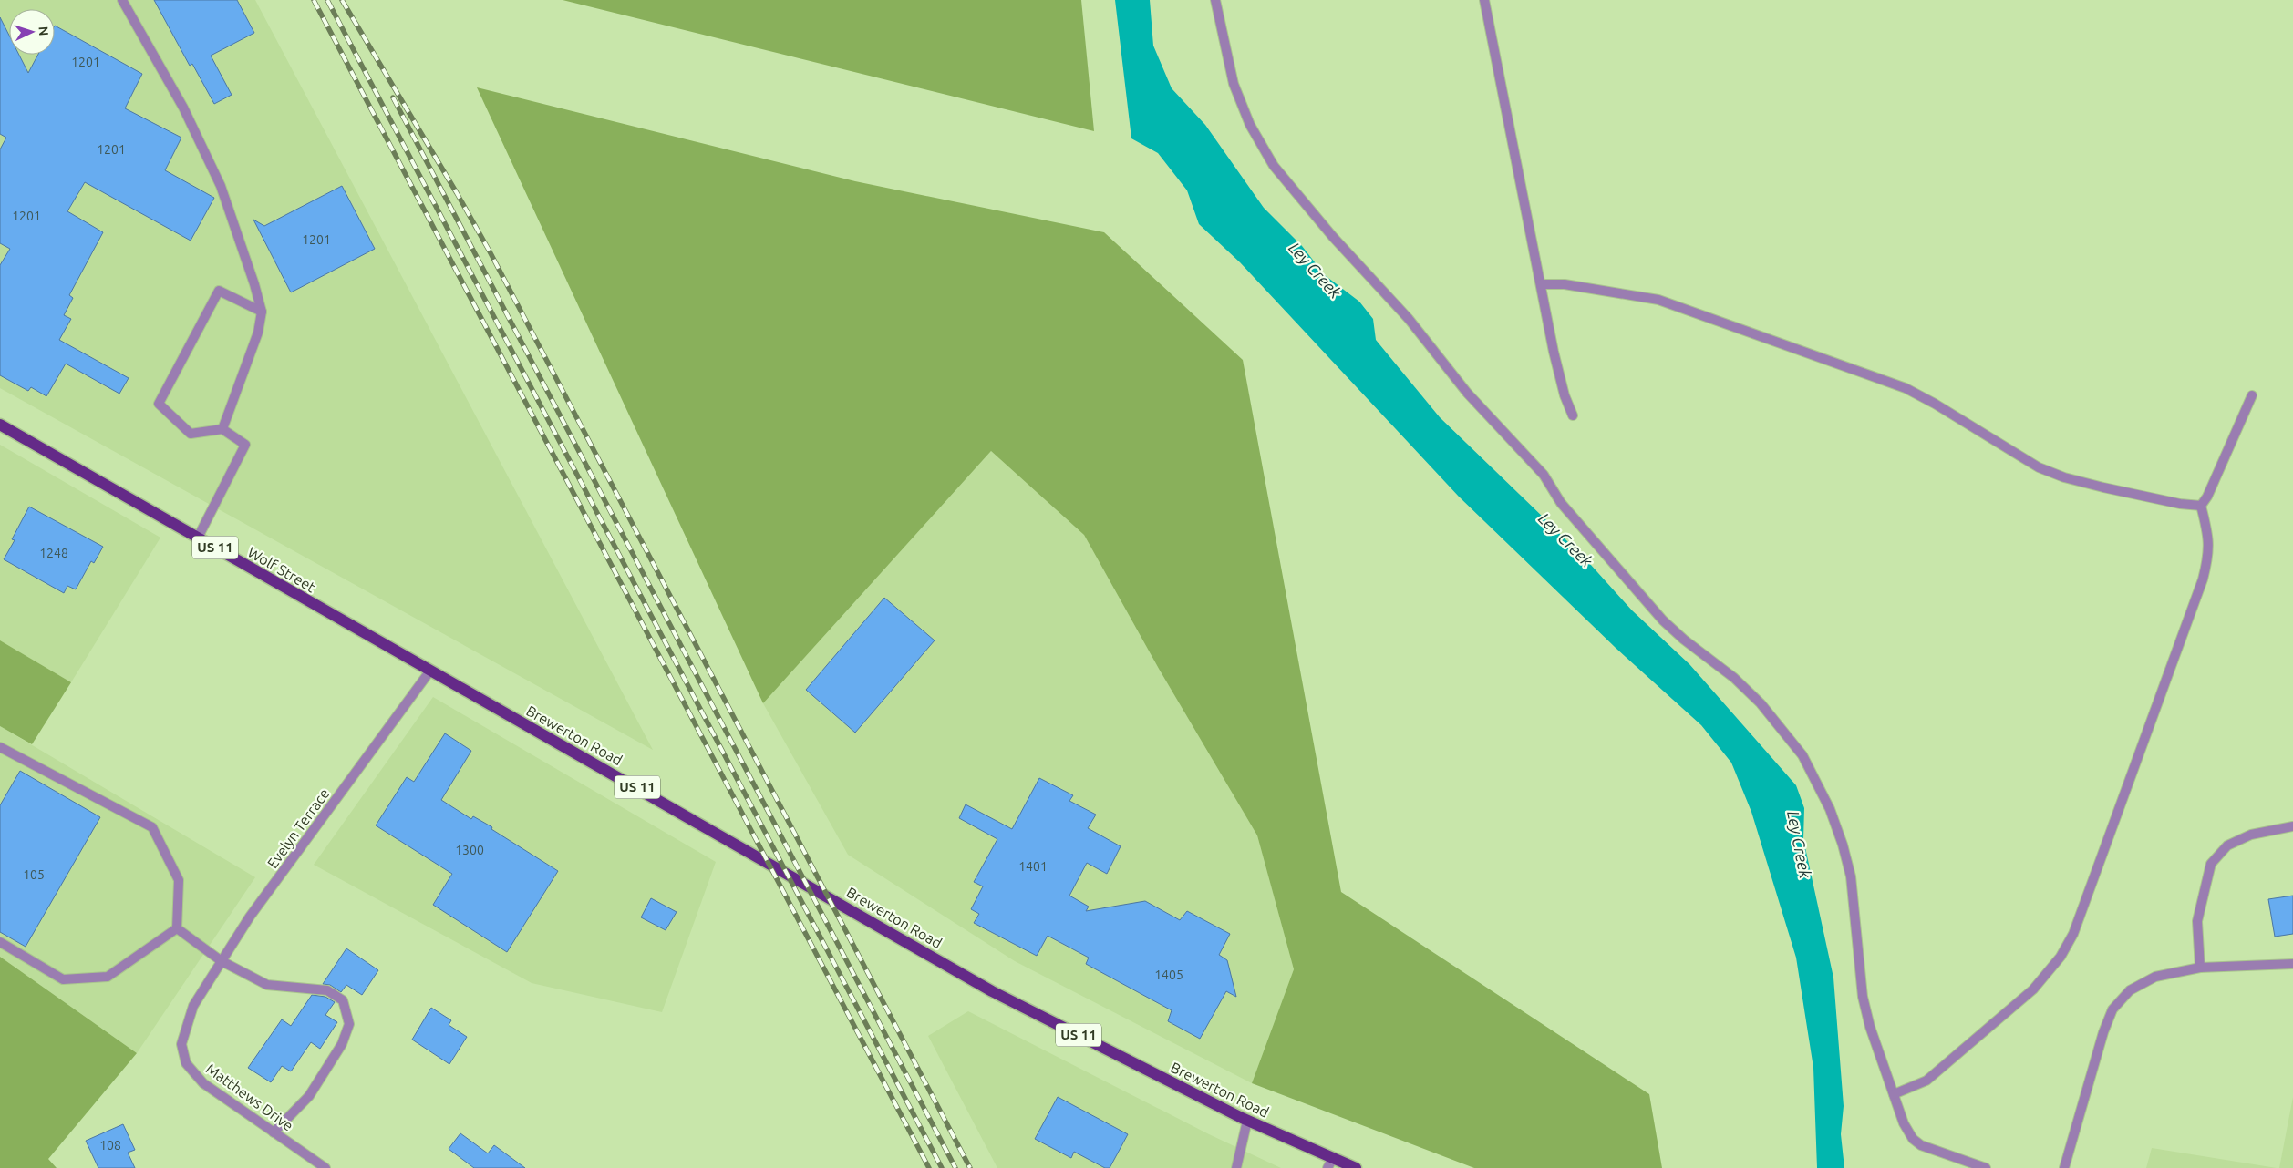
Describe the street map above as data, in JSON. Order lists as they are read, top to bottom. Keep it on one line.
{"streets":{"main road":["US 11","Wolf Street","Brewerton Road"],"street":["Evelyn Terrace","Matthews Drive"]},"crossings":[["Wolf Street","Brewerton Road"],["Wolf Street","Evelyn Terrace"],["Brewerton Road","Evelyn Terrace"],["Evelyn Terrace","Matthews Drive"]],"water":["Ley Creek"],"house_numbers":["1201","1201","1201","1201","1248","1300","1401","105","1405","108"],"north":"right"}
